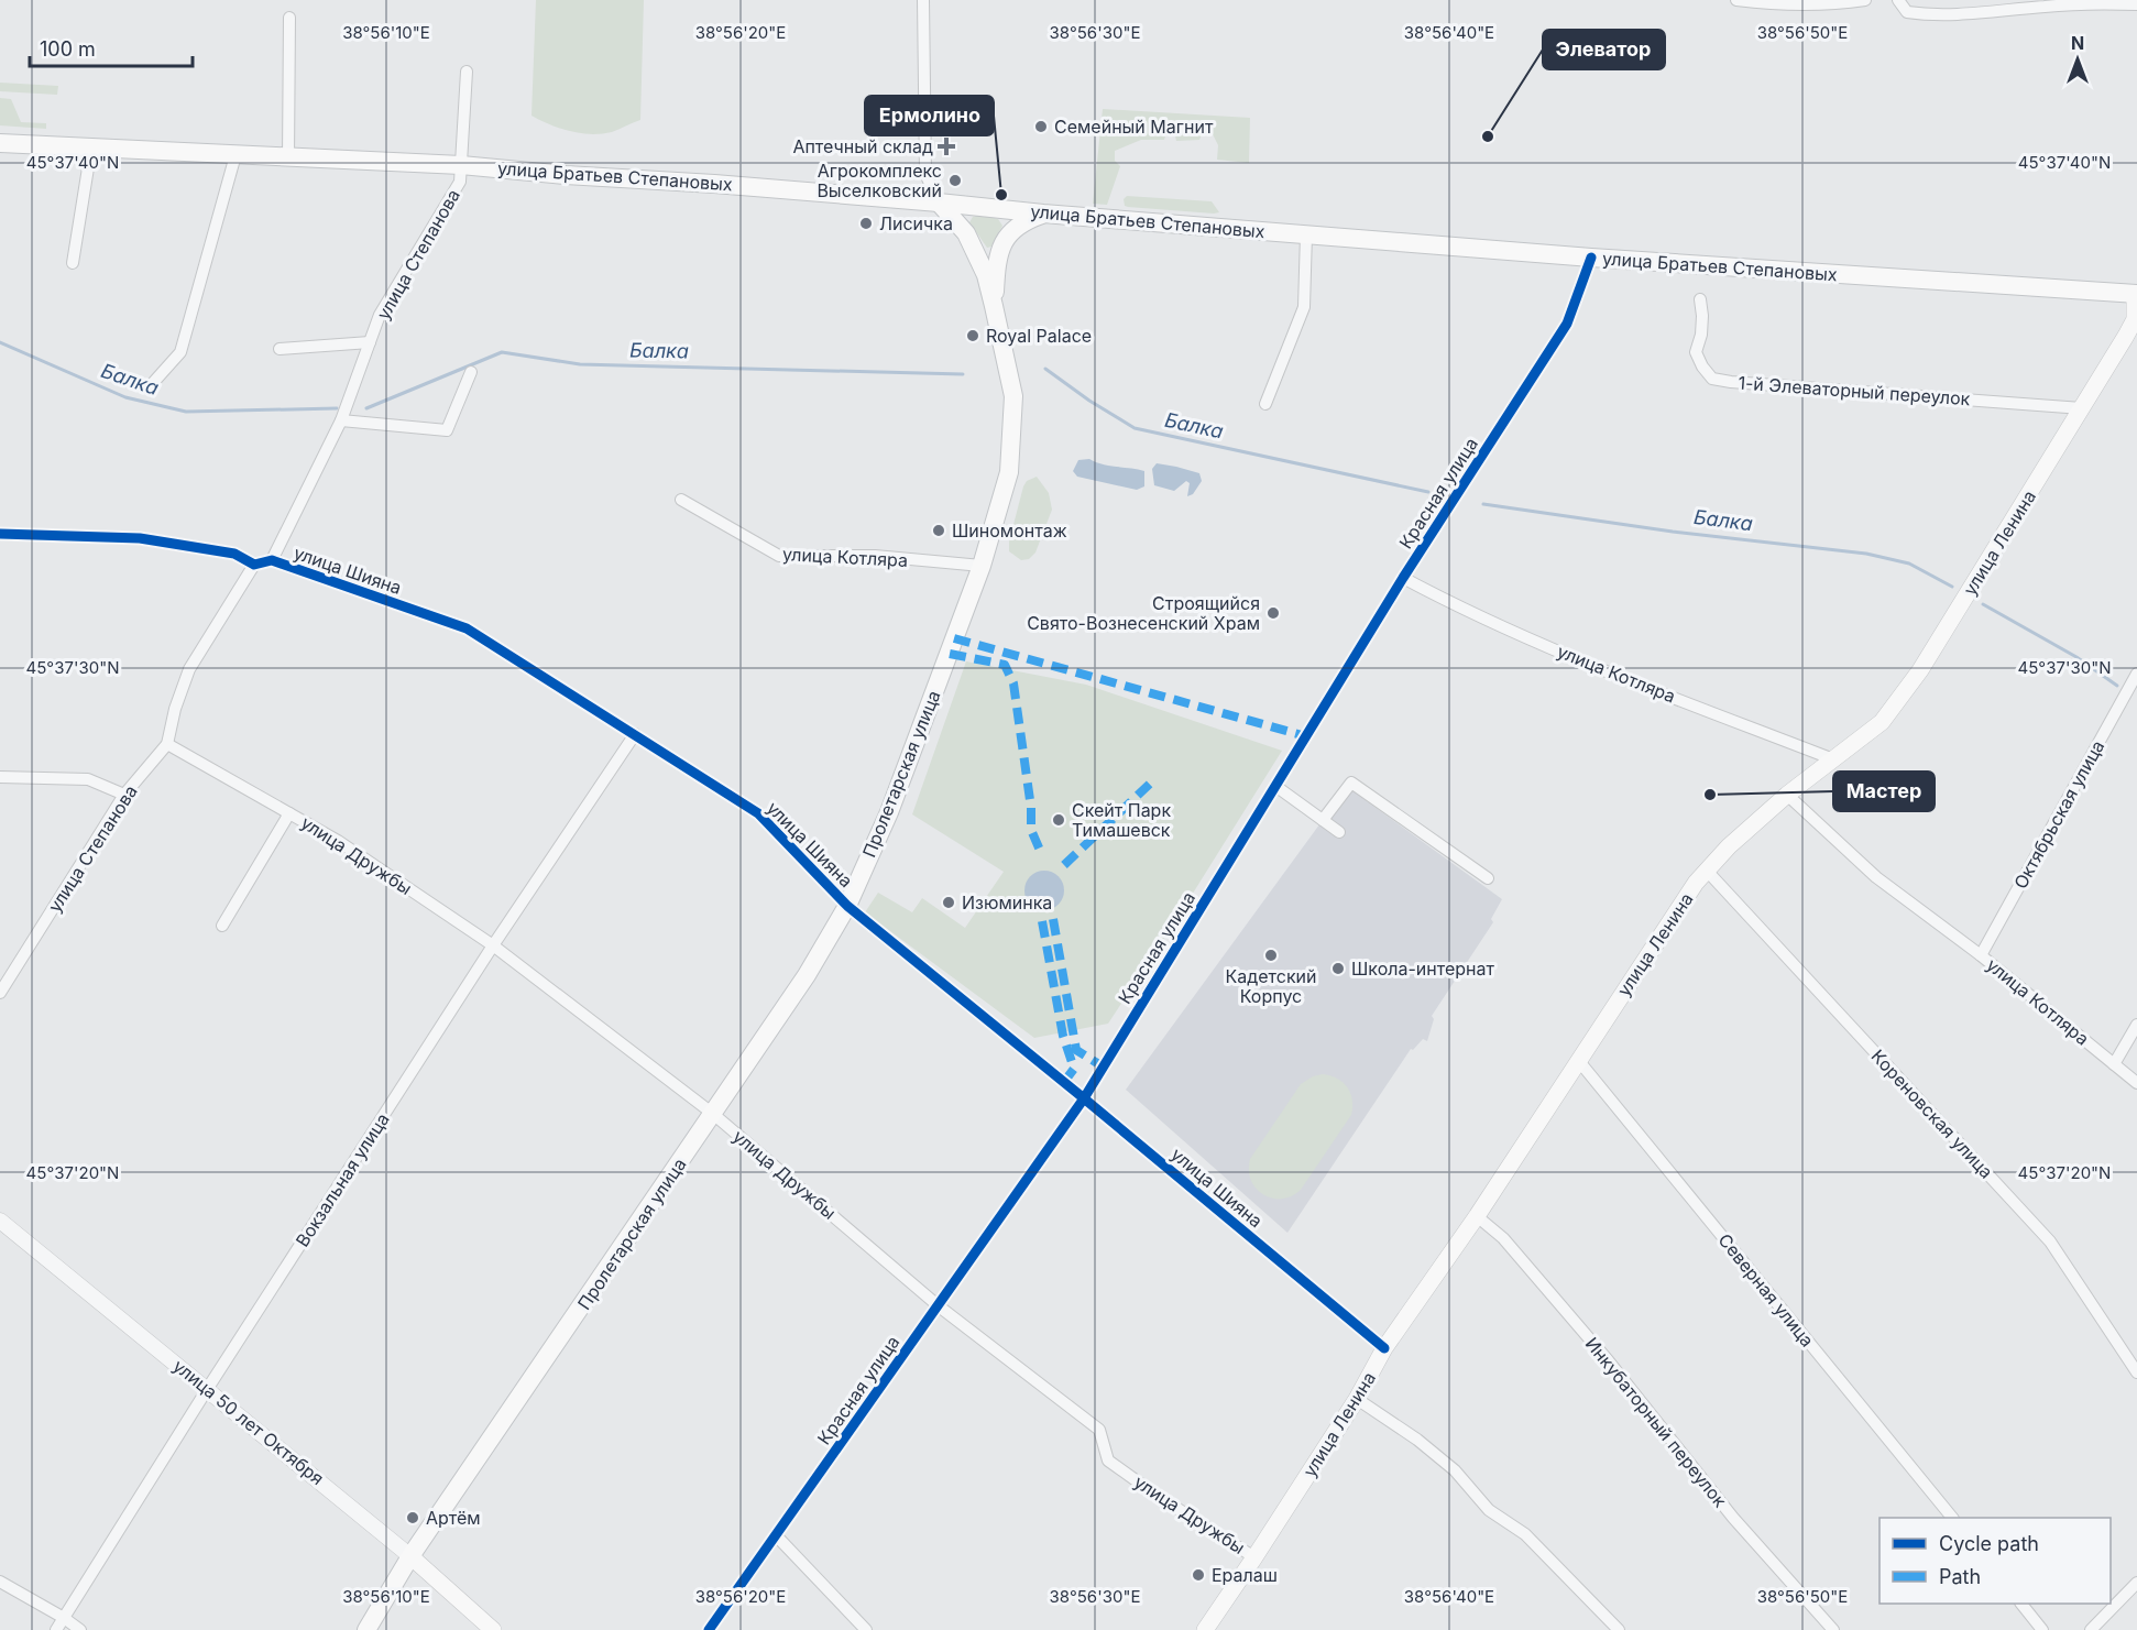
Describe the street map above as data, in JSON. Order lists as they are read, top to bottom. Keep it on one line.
{"streets":{"main road":["улица Братьев Степановых","улица Ленина","Пролетарская улица","улица 50 лет Октября"],"street":["улица Степанова","1-й Элеваторный переулок","Красная улица","улица Котляра","улица Шияна","Октябрьская улица","улица Дружбы","Кореновская улица","Вокзальная улица","Северная улица","Инкубаторный переулок"]},"crossings":[["улица Братьев Степановых","улица Степанова"],["улица Братьев Степановых","Красная улица"],["улица Братьев Степановых","улица Ленина"],["улица Братьев Степановых","Пролетарская улица"],["улица Степанова","улица Шияна"],["улица Степанова","улица Дружбы"],["1-й Элеваторный переулок","улица Ленина"],["Красная улица","улица Котляра"],["Красная улица","улица Шияна"],["Красная улица","улица Дружбы"],["улица Ленина","улица Котляра"],["улица Ленина","улица Шияна"],["улица Ленина","улица Дружбы"],["улица Ленина","Кореновская улица"],["улица Ленина","Северная улица"],["улица Ленина","Инкубаторный переулок"],["улица Котляра","Пролетарская улица"],["улица Котляра","Октябрьская улица"],["улица Шияна","Пролетарская улица"],["улица Шияна","Вокзальная улица"],["Пролетарская улица","улица Дружбы"],["Пролетарская улица","улица 50 лет Октября"],["улица Дружбы","Вокзальная улица"],["Вокзальная улица","улица 50 лет Октября"]],"water":["Балка"],"places":{"other":["Семейный Магнит","Элеватор","Агрокомплекс Выселковский","Ермолино","Лисичка","Royal Palace","Шиномонтаж","Строящийся Свято-Вознесенский Храм","Мастер","Скейт Парк Тимашевск","Изюминка","Кадетский Корпус","Школа-интернат","Артём","Ералаш"],"health":["Аптечный склад"]},"legend":["Cycle path","Path"],"scale_bar":"100 m","north":"top","coordinates":["38°56'10\"E","38°56'20\"E","38°56'30\"E","38°56'40\"E","38°56'50\"E","45°37'40\"N","45°37'30\"N","45°37'20\"N"]}
